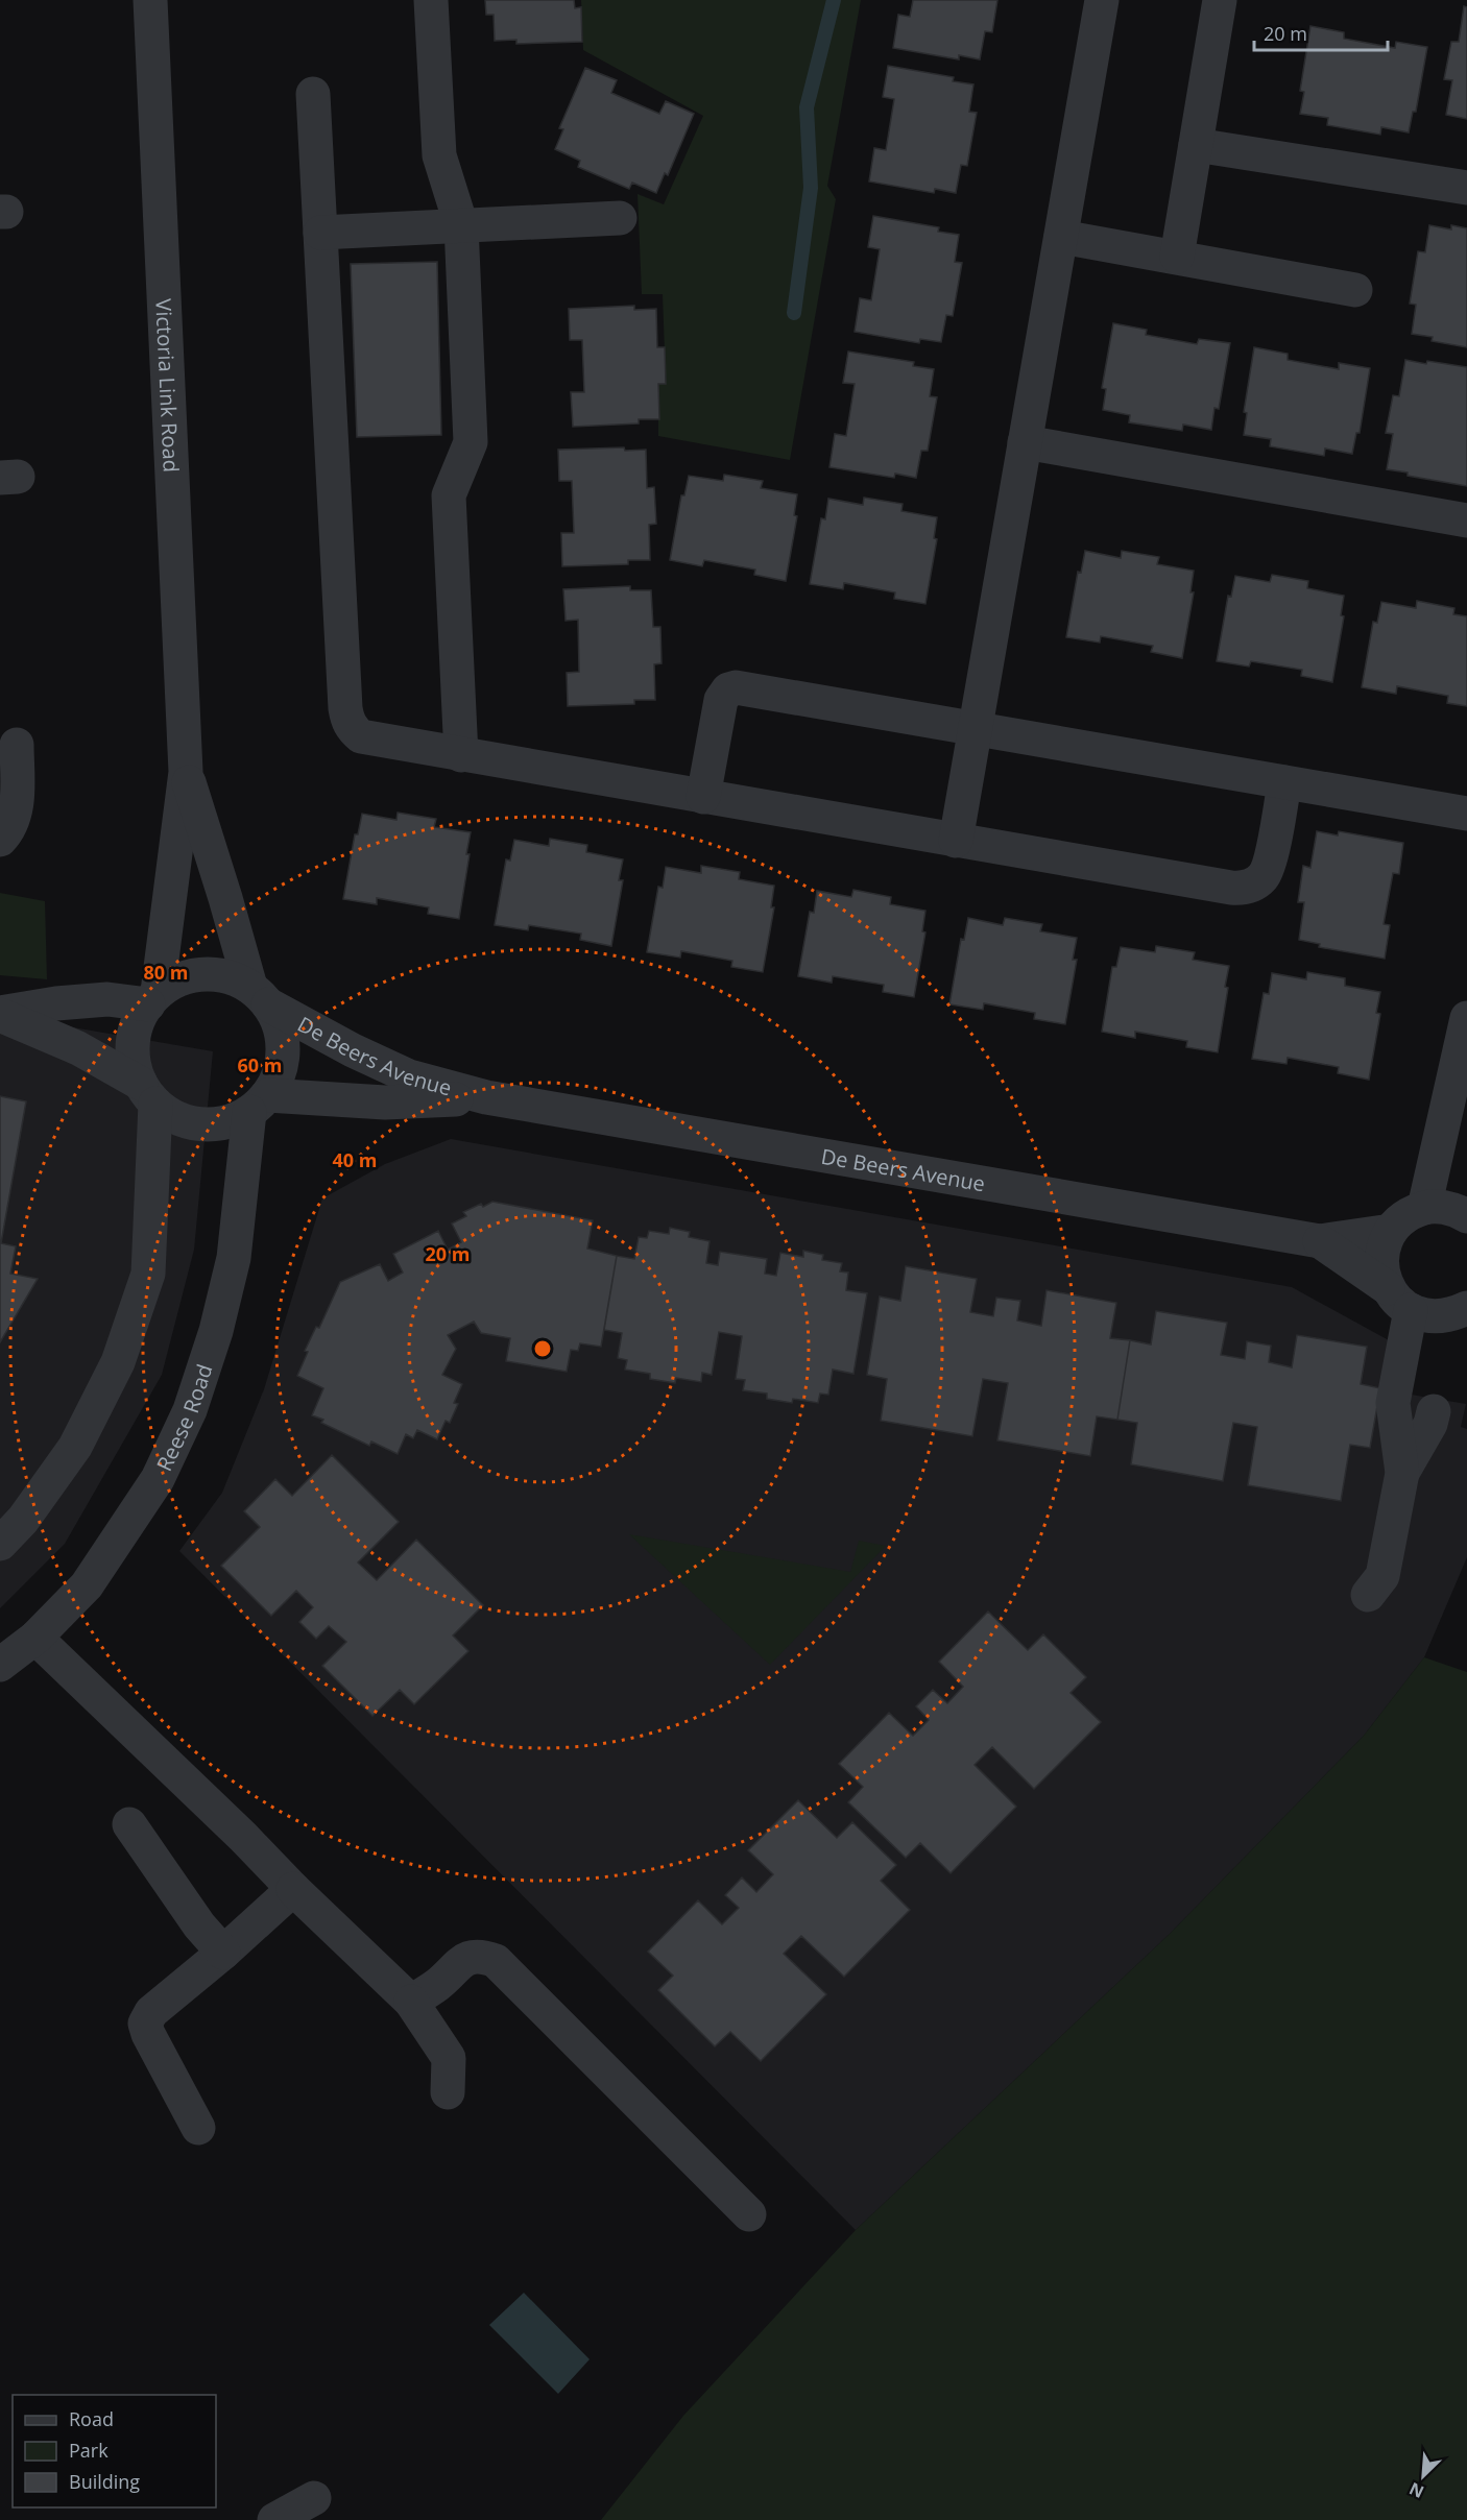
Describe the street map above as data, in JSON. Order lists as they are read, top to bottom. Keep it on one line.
{"streets":{"street":["Victoria Link Road","De Beers Avenue","Reese Road"]},"crossings":[["Victoria Link Road","De Beers Avenue"],["Victoria Link Road","Reese Road"],["De Beers Avenue","Reese Road"]],"legend":["Road","Park","Building"],"scale_bar":"20 m","north":"bottom left","rings":["80 m","60 m","40 m","20 m"]}
